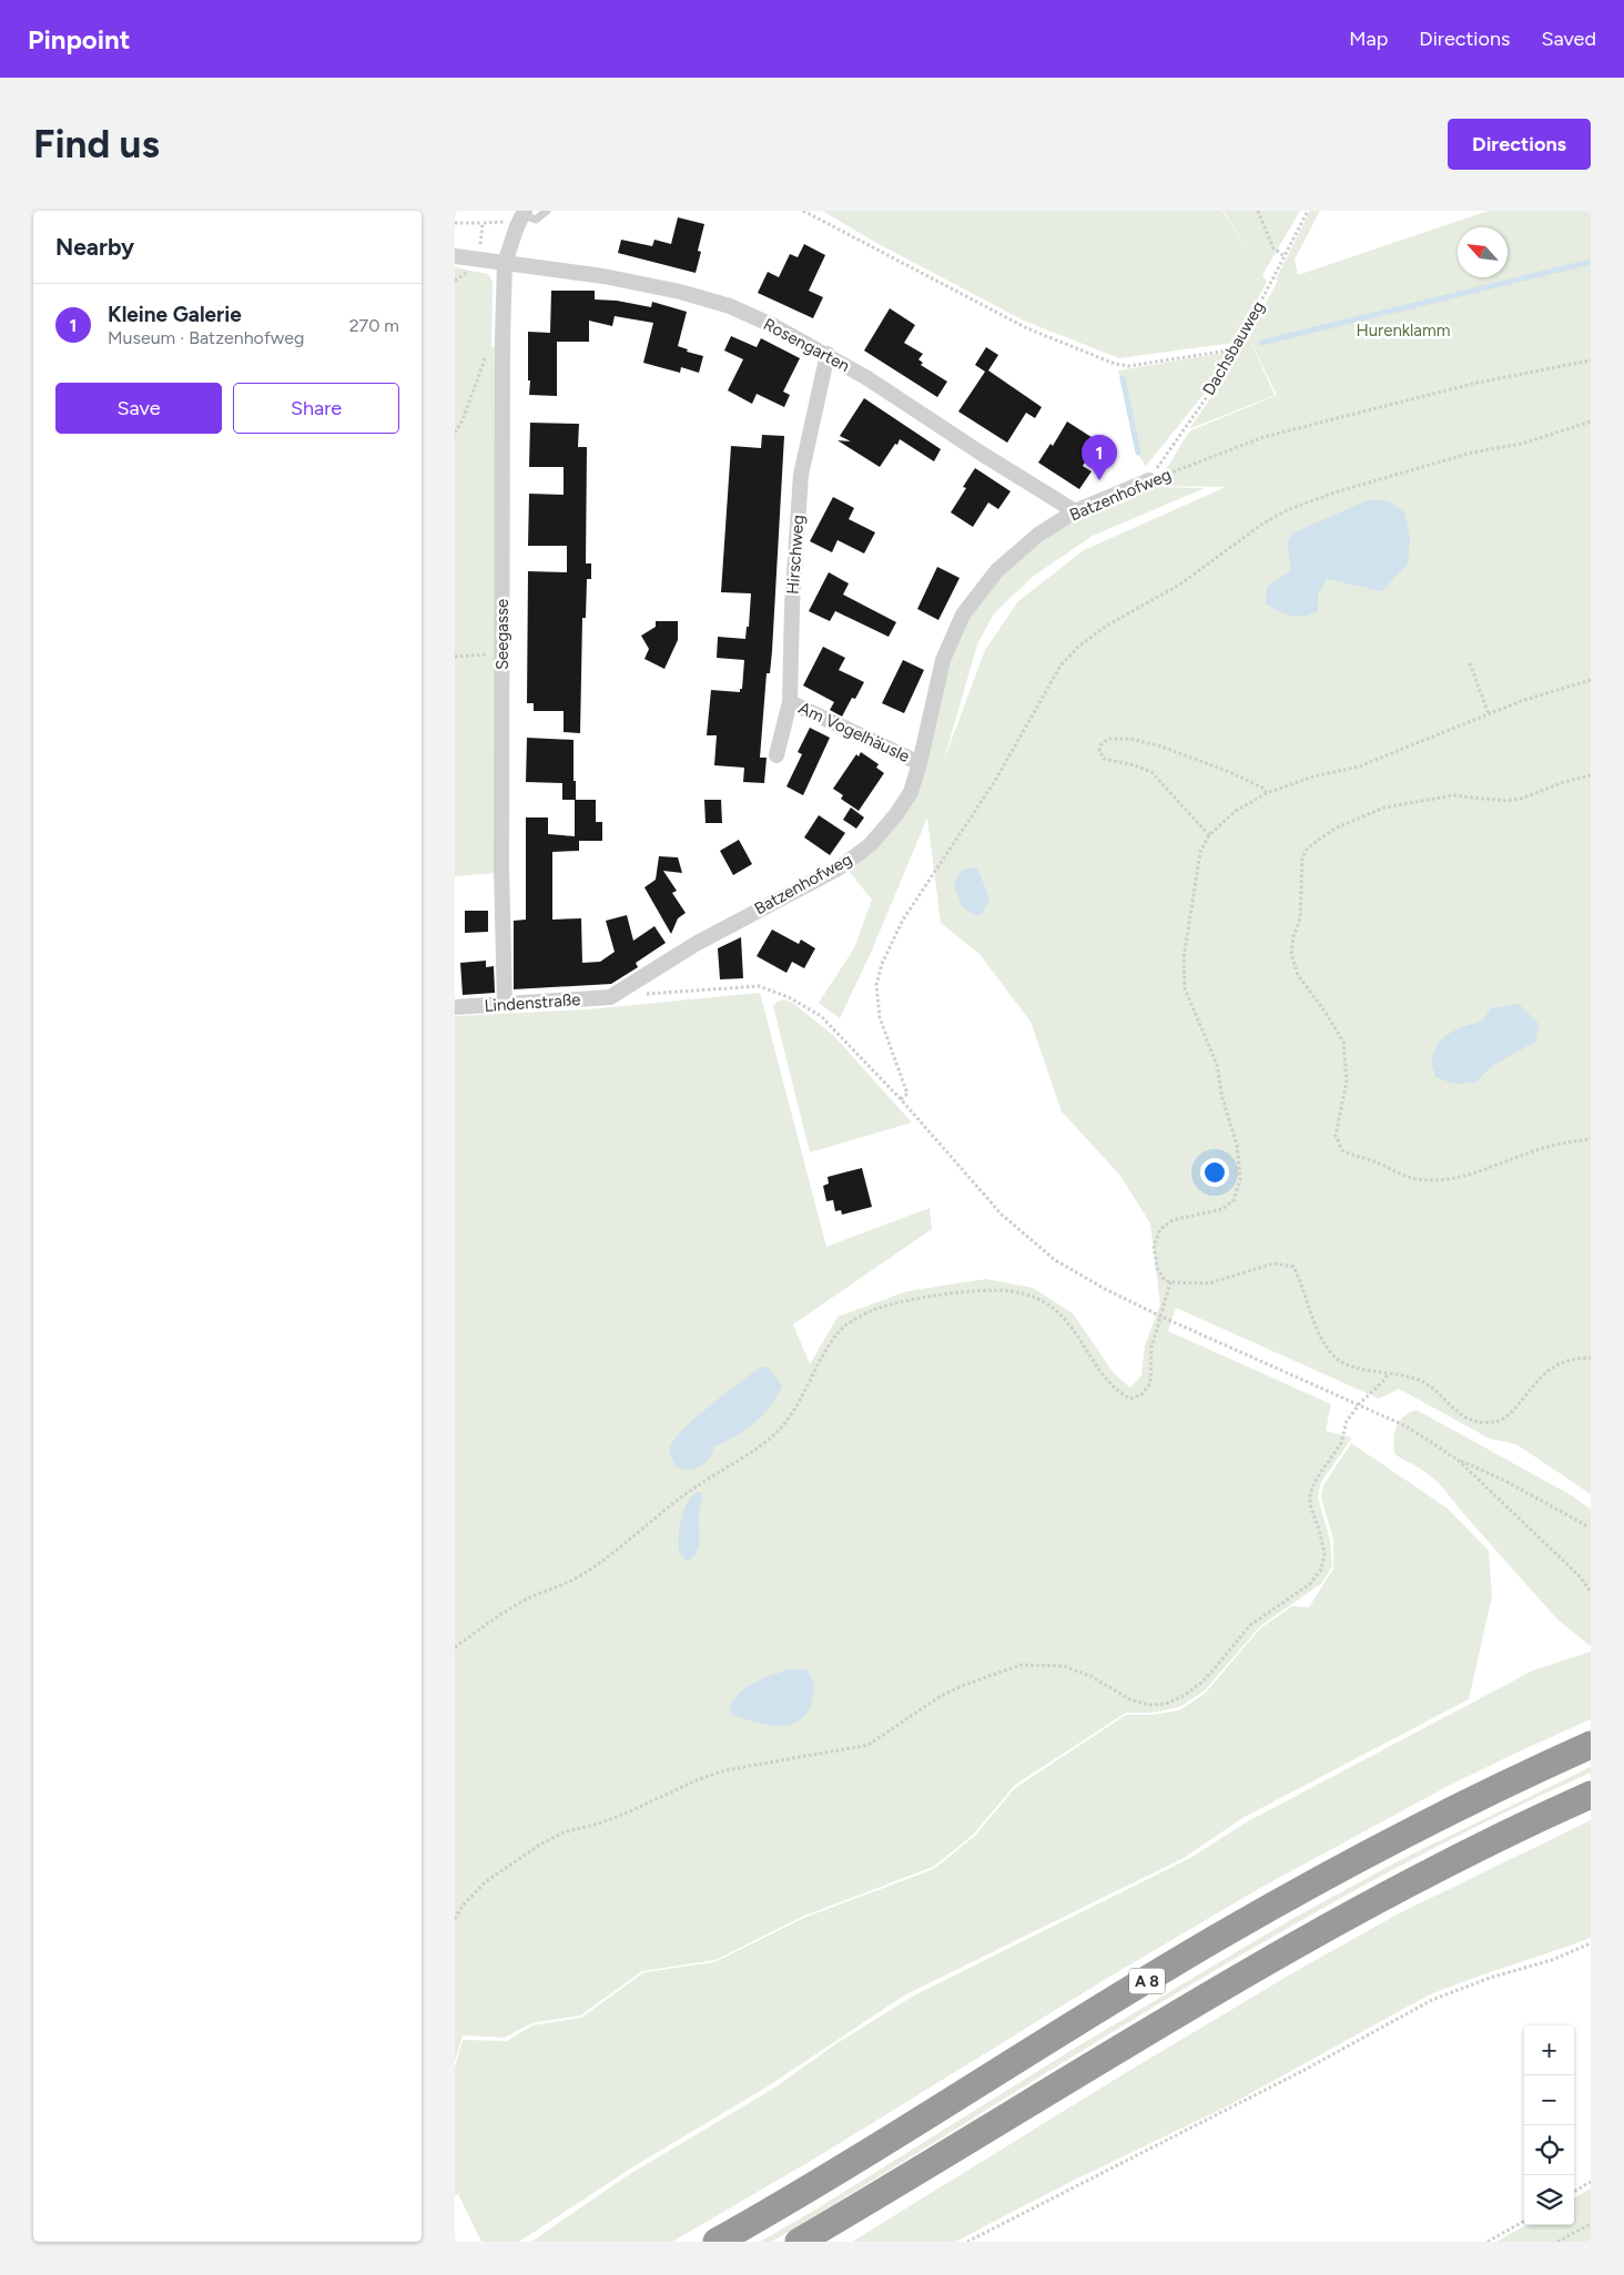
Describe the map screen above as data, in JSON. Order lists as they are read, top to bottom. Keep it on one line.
{"streets":{"highway":["A 8"],"street":["Rosengarten","Batzenhofweg","Hirschweg","Seegasse","Am Vogelhäusle","Lindenstraße"],"path":["Dachsbauweg"]},"crossings":[["Rosengarten","Batzenhofweg"],["Rosengarten","Hirschweg"],["Rosengarten","Seegasse"],["Dachsbauweg","Batzenhofweg"],["Batzenhofweg","Am Vogelhäusle"],["Batzenhofweg","Lindenstraße"],["Hirschweg","Am Vogelhäusle"],["Seegasse","Lindenstraße"]],"parks":["Hurenklamm"],"north":"top left","page":{"header":"Pinpoint","nav":["Map","Directions","Saved"],"buttons":["Directions",["Save","Share"]],"title":"Find us","heading":"Nearby","list":[{"mark":"1","name":"Kleine Galerie","note":"Museum · Batzenhofweg","value":"270 m"}],"pins":"1","map_buttons":["+","−"]}}
